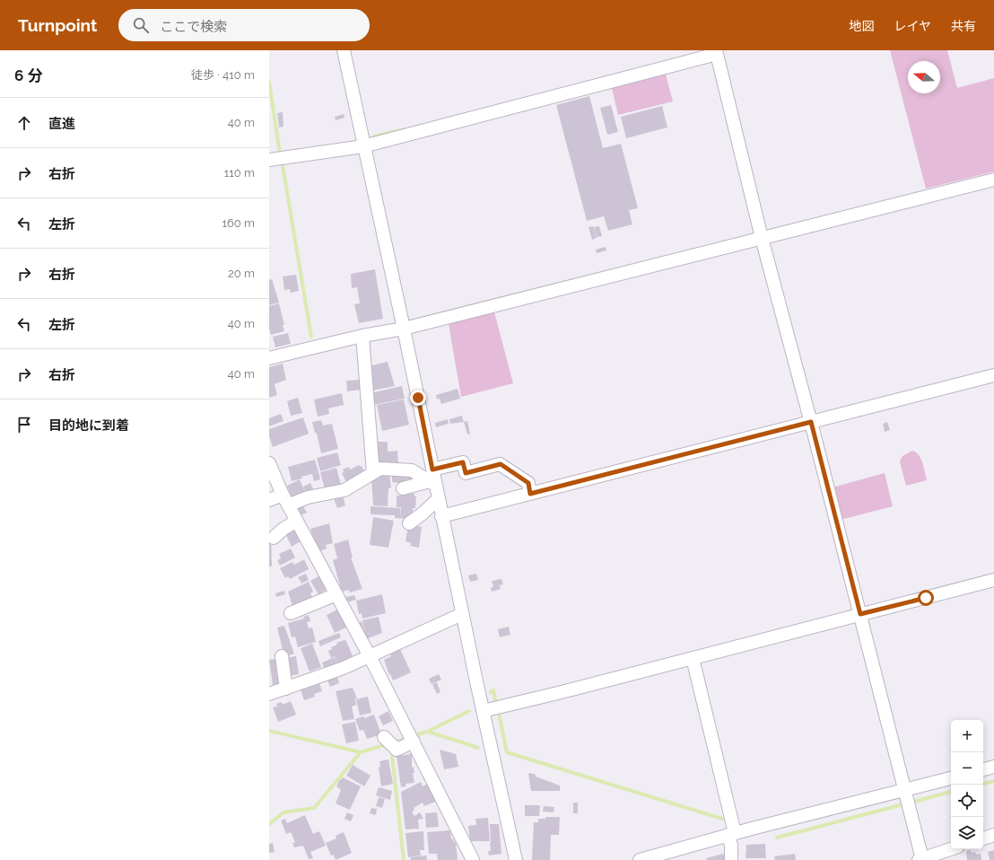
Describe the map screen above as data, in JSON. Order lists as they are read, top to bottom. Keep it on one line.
{"north":"left","page":{"header":"Turnpoint","search":"ここで検索","nav":["地図","レイヤ","共有"],"heading":["6 分","徒歩 · 410 m"],"list":[["直進","40 m"],["右折","110 m"],["左折","160 m"],["右折","20 m"],["左折","40 m"],["右折","40 m"],"目的地に到着"],"map_buttons":["+","−"]}}
